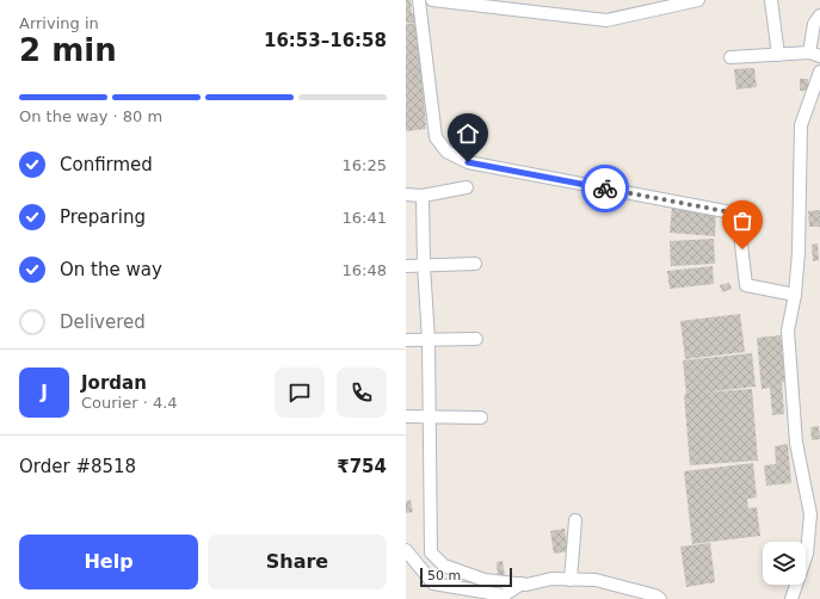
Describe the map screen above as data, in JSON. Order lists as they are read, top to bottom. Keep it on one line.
{"scale_bar":"50 m","page":{"heading":["2 min","Arriving in","16:53–16:58"],"panel":["Jordan","Courier · 4.4","Order #8518","₹754"],"bar":"On the way · 80 m","list":[["Confirmed","16:25"],["Preparing","16:41"],["On the way","16:48"],"Delivered"],"round":"J","buttons":["Help","Share"],"scale":"50 m"}}
